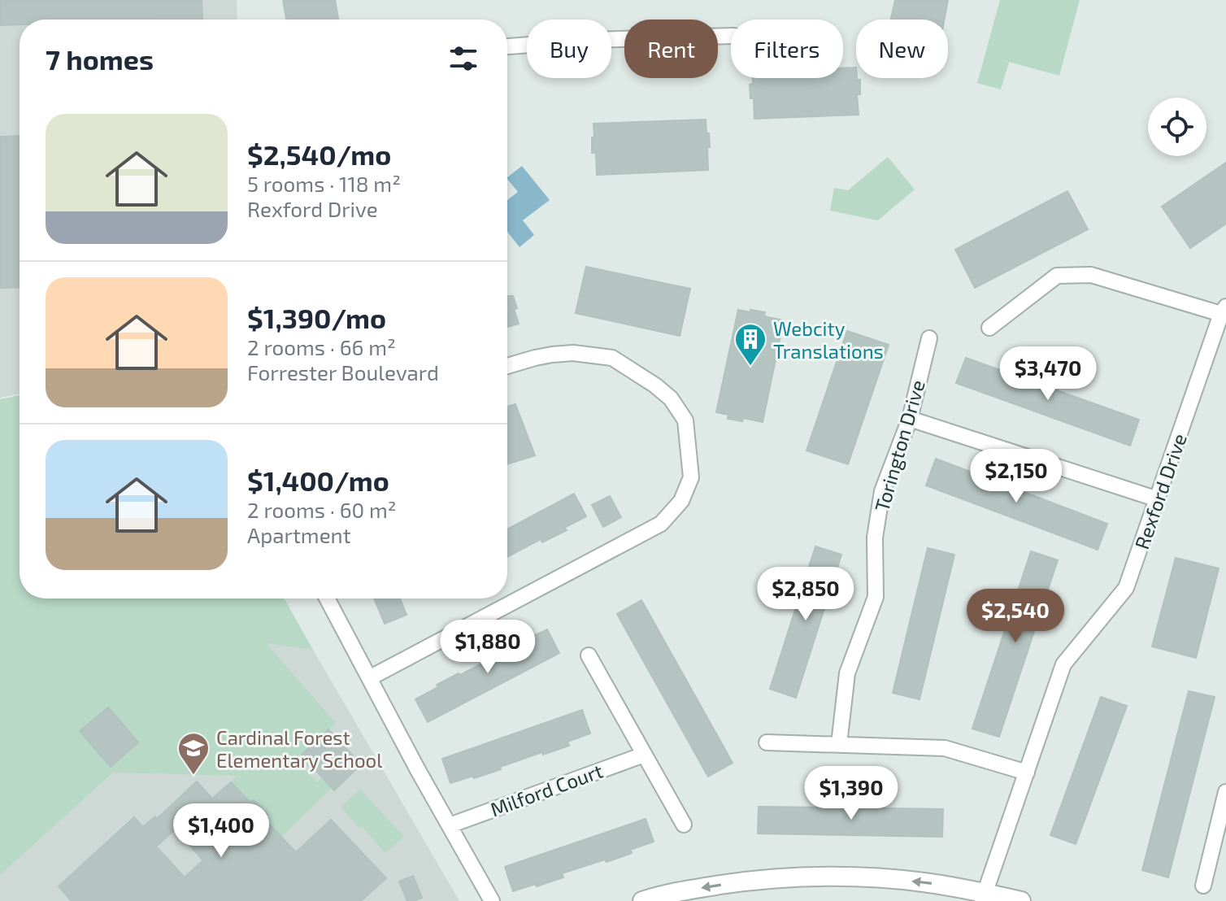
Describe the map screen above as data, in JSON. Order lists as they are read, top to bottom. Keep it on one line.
{"streets":{"street":["Torington Drive","Rexford Drive","Milford Court"]},"places":{"building":["Webcity Translations"],"school or university":["Cardinal Forest Elementary School"]},"page":{"chip":["Buy","Rent","Filters","New"],"heading":"7 homes","list":[{"name":"$2,540/mo","note":"5 rooms · 118 m² · Rexford Drive"},{"name":"$1,390/mo","note":"2 rooms · 66 m² · Forrester Boulevard"},{"name":"$1,400/mo","note":"2 rooms · 60 m² · Apartment"}],"price":["$3,470","$2,150","$2,850","$2,540","$1,880","$1,390","$1,400"]}}
